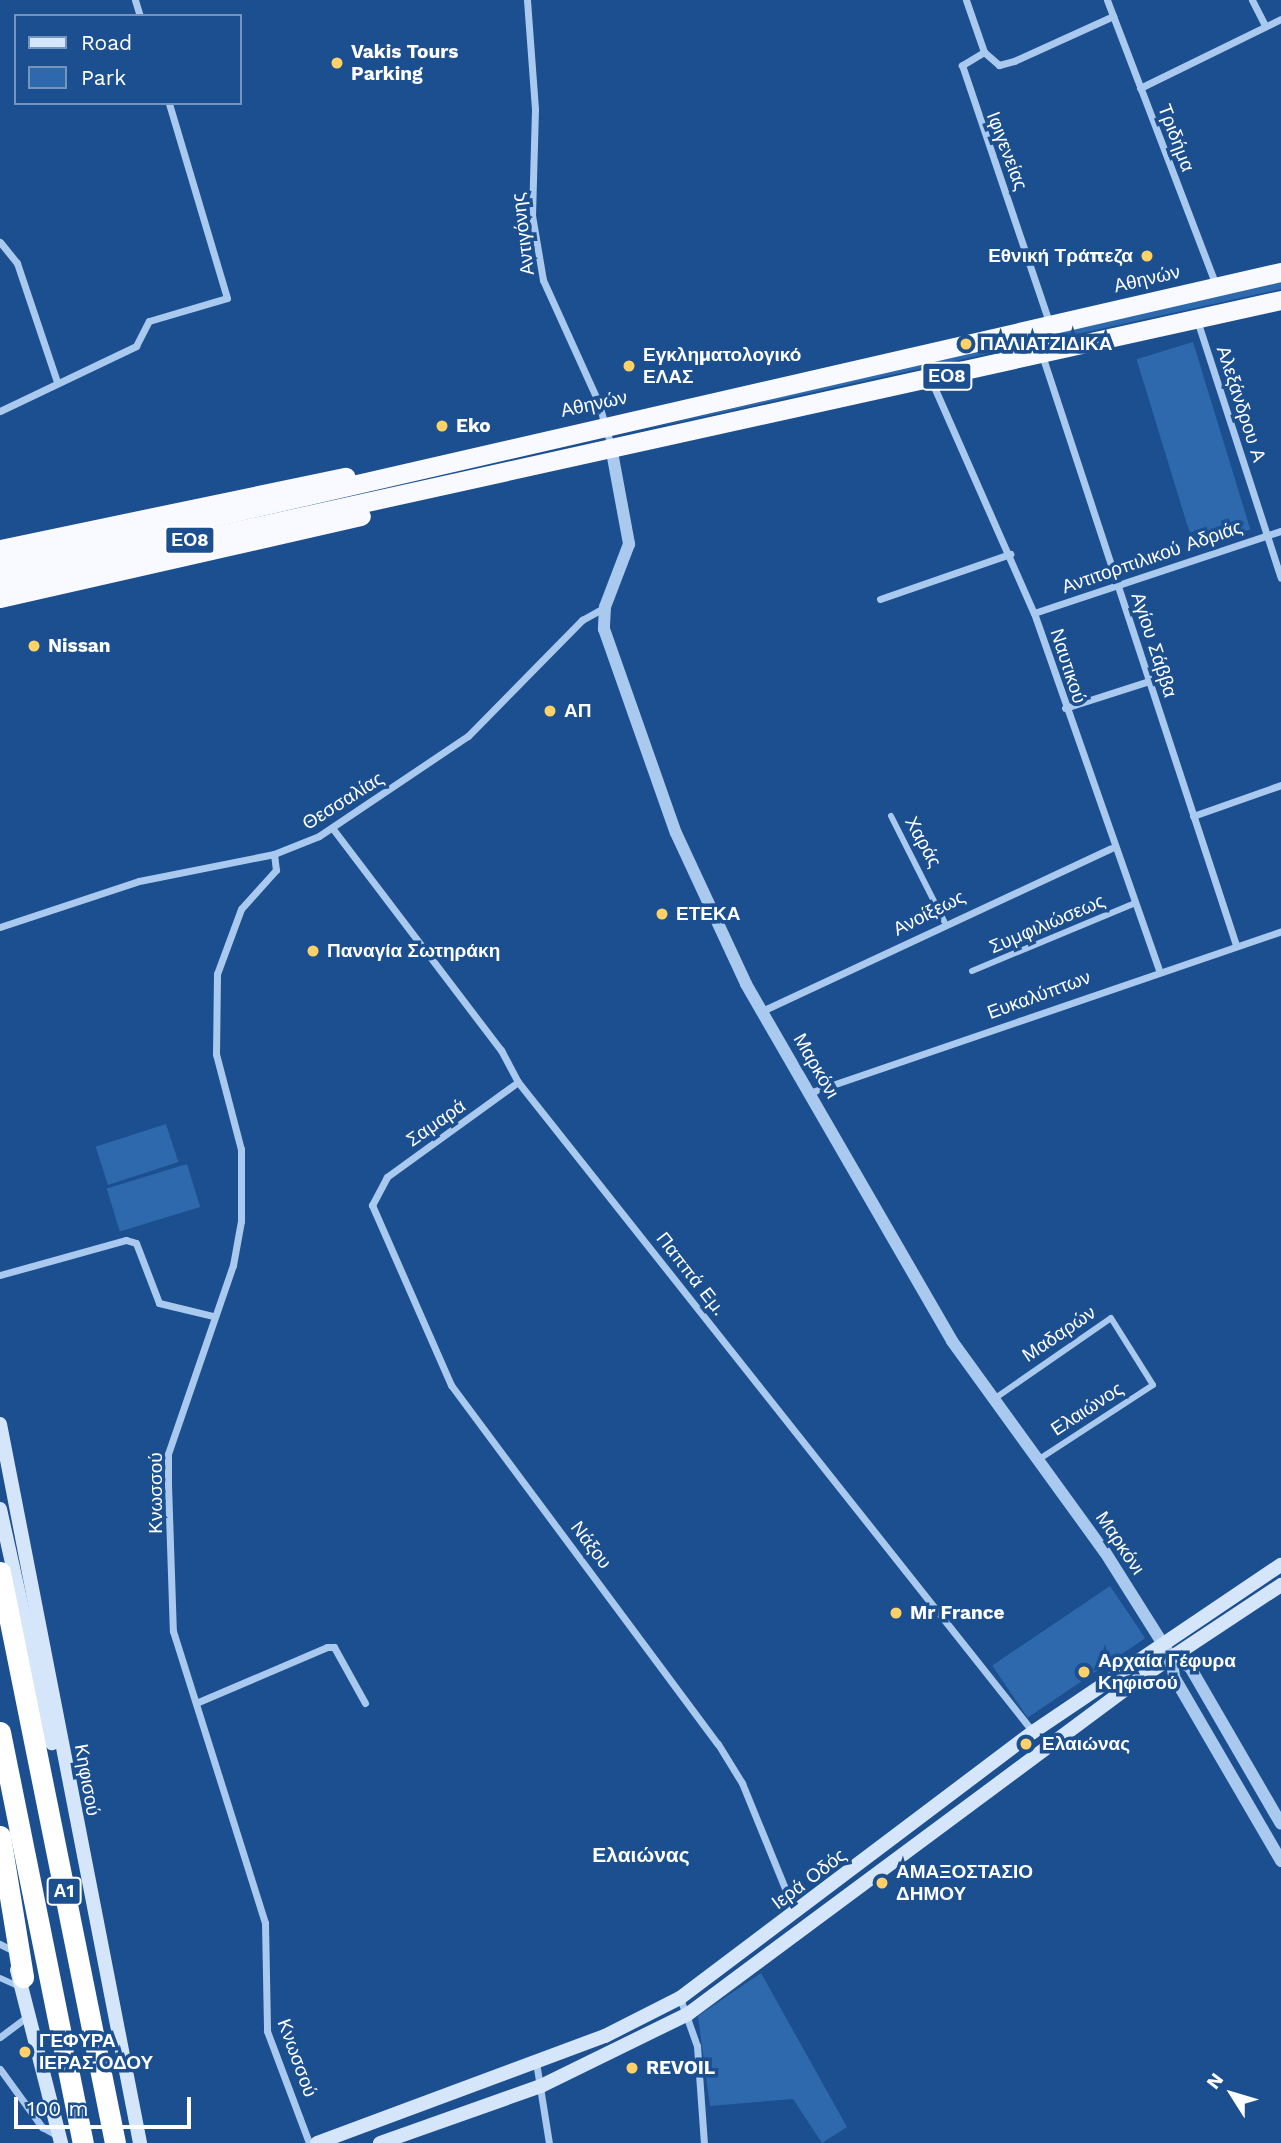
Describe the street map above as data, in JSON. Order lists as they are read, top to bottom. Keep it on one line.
{"streets":{"highway":["Αθηνών","ΕΟ8","Α1"],"main road":["Κηφισού","Ιερά Οδός"],"street":["Τριδήμα","Ιφιγενείας","Αντιγόνης","Αλεξάνδρου Α","Αντιτορπιλικού Αδριάς","Αγίου Σάββα","Ναυτικού","Θεσσαλίας","Χαράς","Ανοίξεως","Συμφιλιώσεως","Ευκαλύπτων","Μαρκόνι","Σαμαρά","Παππά Εμ.","Μαδαρών","Ελαιώνος","Κνωσσού","Νάξου"]},"crossings":[["Τριδήμα","Αθηνών"],["Ιφιγενείας","Αθηνών"],["Αντιγόνης","Αθηνών"],["Αντιγόνης","Μαρκόνι"],["Αθηνών","Αλεξάνδρου Α"],["Αθηνών","Αγίου Σάββα"],["Αθηνών","Ναυτικού"],["Αθηνών","Μαρκόνι"],["Αλεξάνδρου Α","Αντιτορπιλικού Αδριάς"],["Αντιτορπιλικού Αδριάς","Αγίου Σάββα"],["Αντιτορπιλικού Αδριάς","Ναυτικού"],["Αγίου Σάββα","Ευκαλύπτων"],["Ναυτικού","Ανοίξεως"],["Ναυτικού","Συμφιλιώσεως"],["Ναυτικού","Ευκαλύπτων"],["Θεσσαλίας","Μαρκόνι"],["Θεσσαλίας","Παππά Εμ."],["Θεσσαλίας","Κνωσσού"],["Χαράς","Ανοίξεως"],["Ανοίξεως","Μαρκόνι"],["Ευκαλύπτων","Μαρκόνι"],["Μαρκόνι","Μαδαρών"],["Μαρκόνι","Ελαιώνος"],["Μαρκόνι","Ιερά Οδός"],["Σαμαρά","Παππά Εμ."],["Σαμαρά","Νάξου"],["Παππά Εμ.","Ιερά Οδός"],["Μαδαρών","Ελαιώνος"],["Νάξου","Ιερά Οδός"]],"districts":["Ελαιώνας"],"places":["Vakis Tours Parking","Εθνική Τράπεζα","ΠΑΛΙΑΤΖΙΔΙΚΑ","Εγκληματολογικό ΕΛΑΣ","Eko","Nissan","ΑΠ","ΕΤΕΚΑ","Παναγία Σωτηράκη","Mr France","Αρχαία Γέφυρα Κηφισού","Ελαιώνας","ΑΜΑΞΟΣΤΑΣΙΟ ΔΗΜΟΥ","ΓΕΦΥΡΑ ΙΕΡΑΣ ΟΔΟΥ","REVOIL"],"legend":["Road","Park"],"scale_bar":"100 m","north":"top left"}
